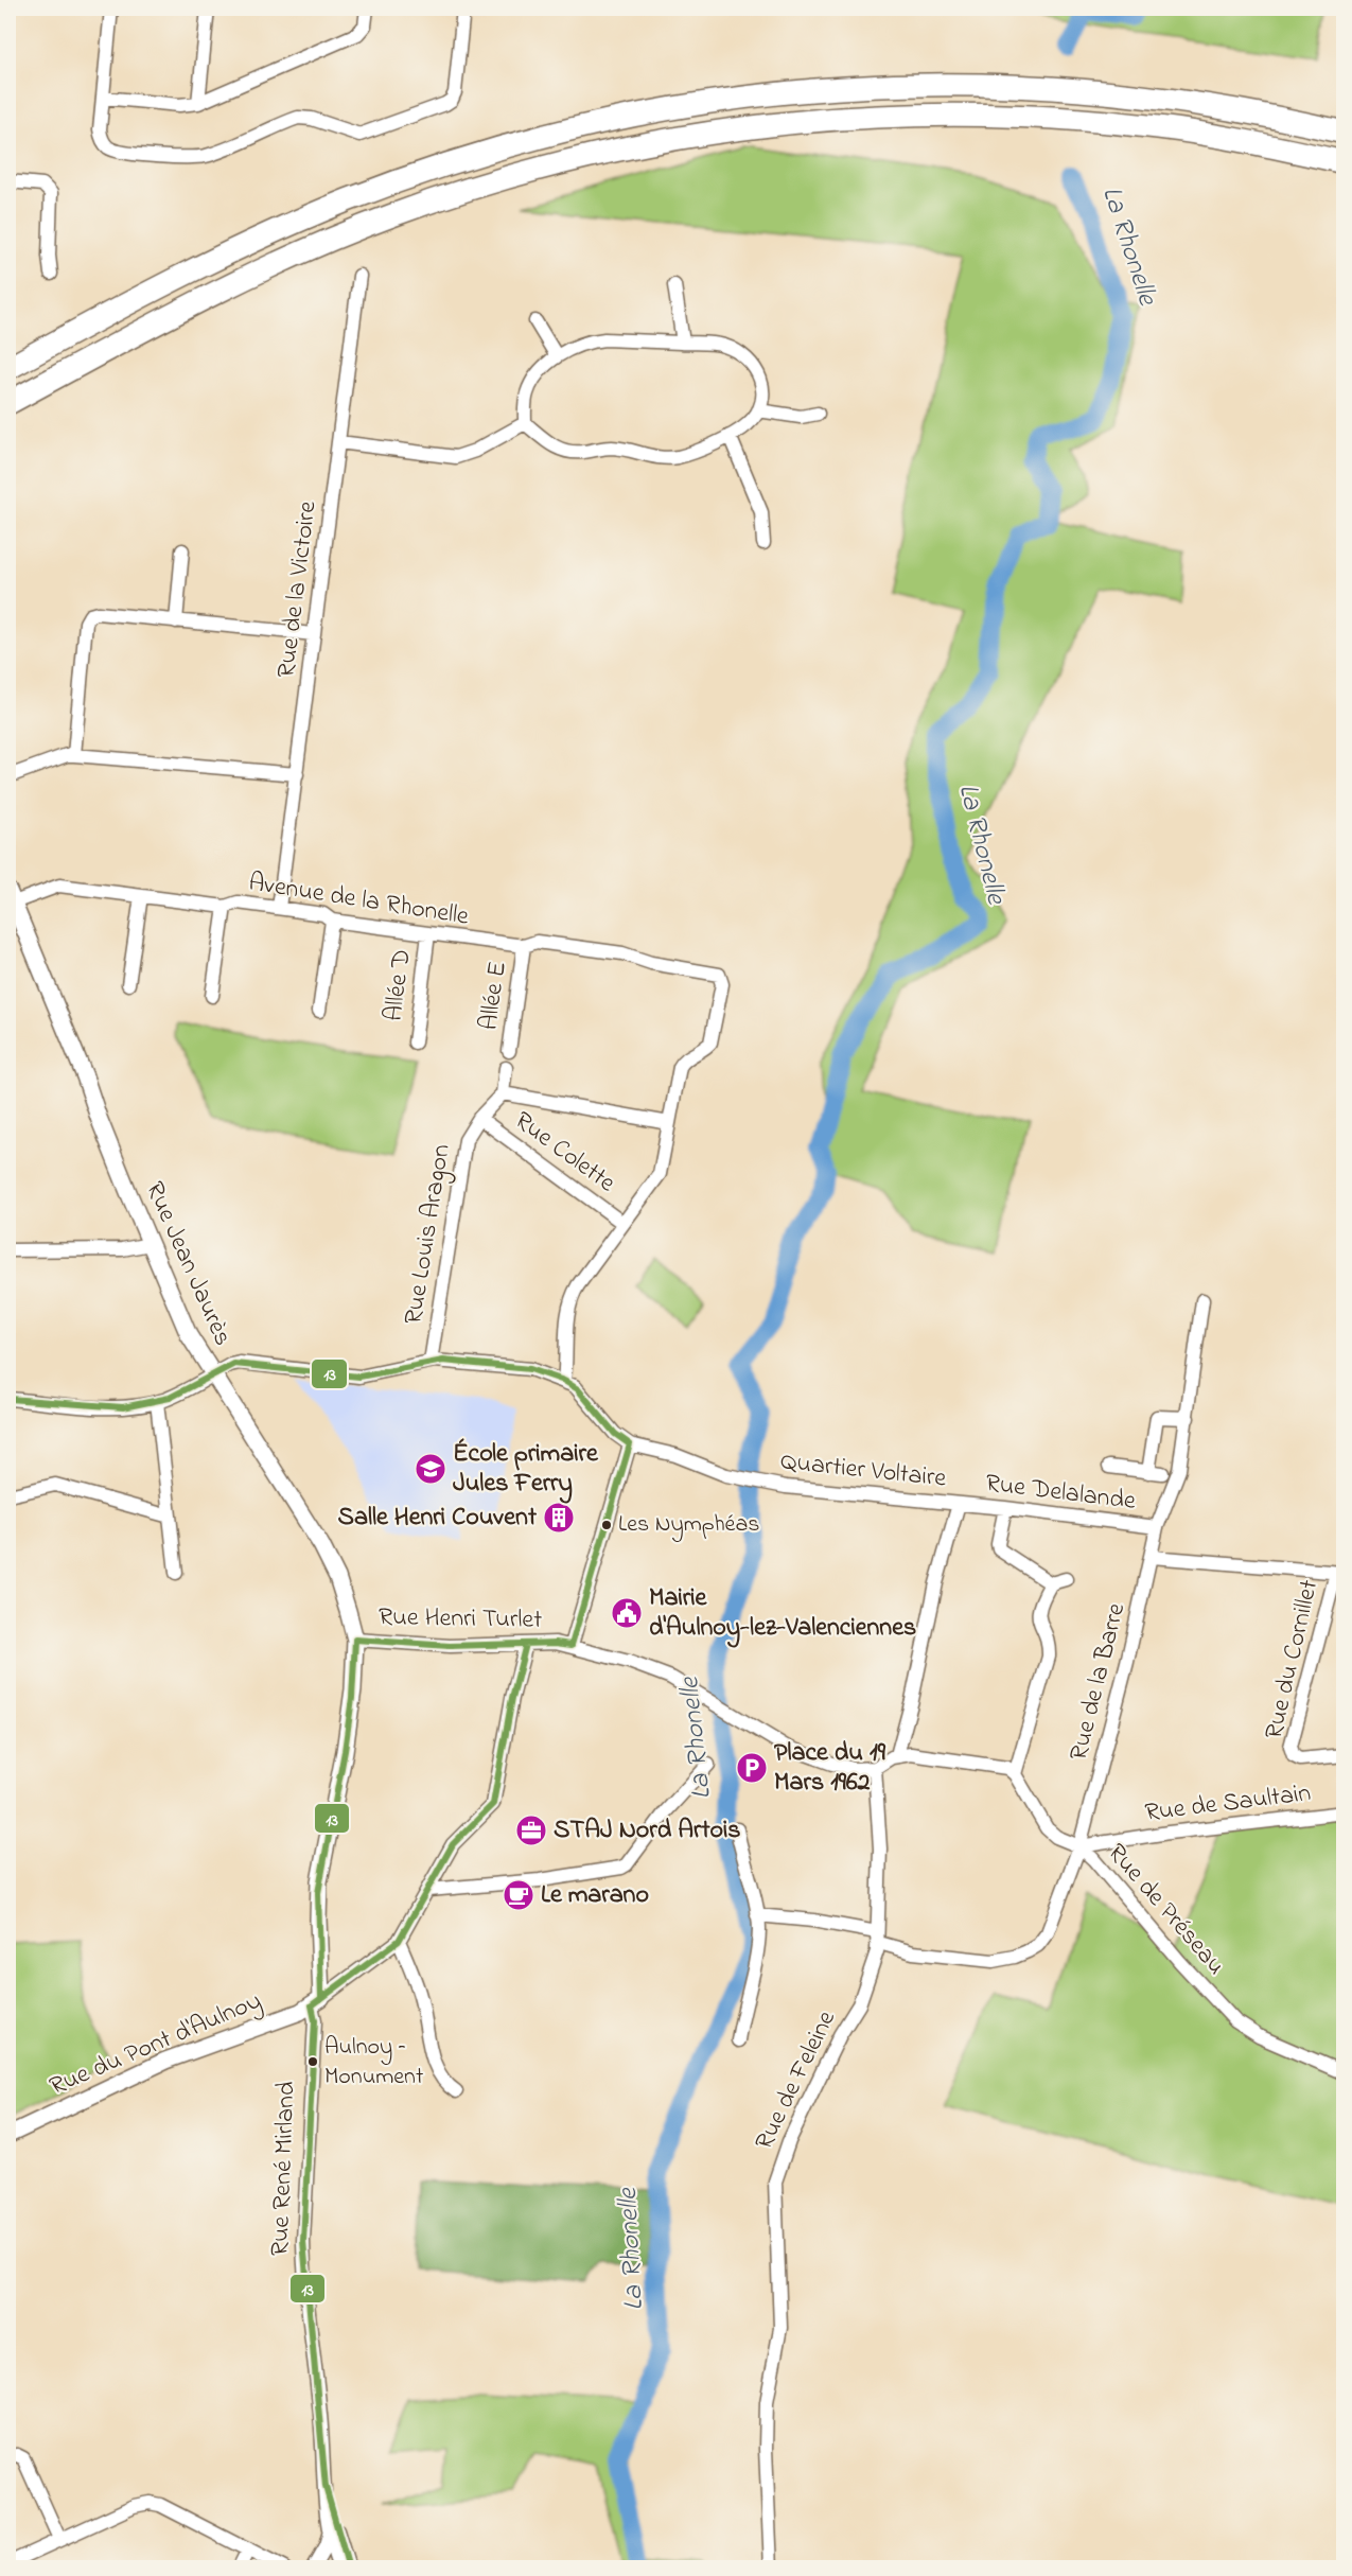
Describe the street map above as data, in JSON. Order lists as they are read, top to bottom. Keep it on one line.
{"streets":{"street":["Rue de la Victoire","Avenue de la Rhonelle","Allée D","Allée E","Rue Colette","Rue Louis Aragon","Rue Jean Jaurès","Quartier Voltaire","Rue Delalande","Rue Henri Turlet","Rue du Cornillet","Rue de la Barre","Rue de Saultain","Rue de Préseau","Rue du Pont d'Aulnoy","Rue de Feleine","Rue René Mirland"]},"crossings":[["Rue de la Victoire","Avenue de la Rhonelle"],["Avenue de la Rhonelle","Allée D"],["Avenue de la Rhonelle","Allée E"],["Avenue de la Rhonelle","Rue Jean Jaurès"],["Rue Colette","Rue Louis Aragon"],["Rue Jean Jaurès","Rue Henri Turlet"],["Rue Jean Jaurès","Rue René Mirland"],["Quartier Voltaire","Rue Delalande"],["Rue Delalande","Rue de la Barre"],["Rue Henri Turlet","Rue de la Barre"],["Rue Henri Turlet","Rue de Saultain"],["Rue Henri Turlet","Rue de Préseau"],["Rue Henri Turlet","Rue de Feleine"],["Rue Henri Turlet","Rue René Mirland"],["Rue de la Barre","Rue de Saultain"],["Rue de la Barre","Rue de Préseau"],["Rue de la Barre","Rue de Feleine"],["Rue de Saultain","Rue de Préseau"],["Rue de Saultain","Rue de Feleine"],["Rue de Préseau","Rue de Feleine"],["Rue du Pont d'Aulnoy","Rue René Mirland"]],"water":["La Rhonelle"],"places":{"school or university":["École primaire Jules Ferry"],"building":["Salle Henri Couvent"],"other":["Les Nymphéas","Aulnoy – Monument"],"public building":["Mairie d'Aulnoy-lez-Valenciennes"],"parking":["Place du 19 Mars 1962"],"office":["STAJ Nord Artois"],"cafe":["Le marano"]},"lines":["transit line 13"]}
